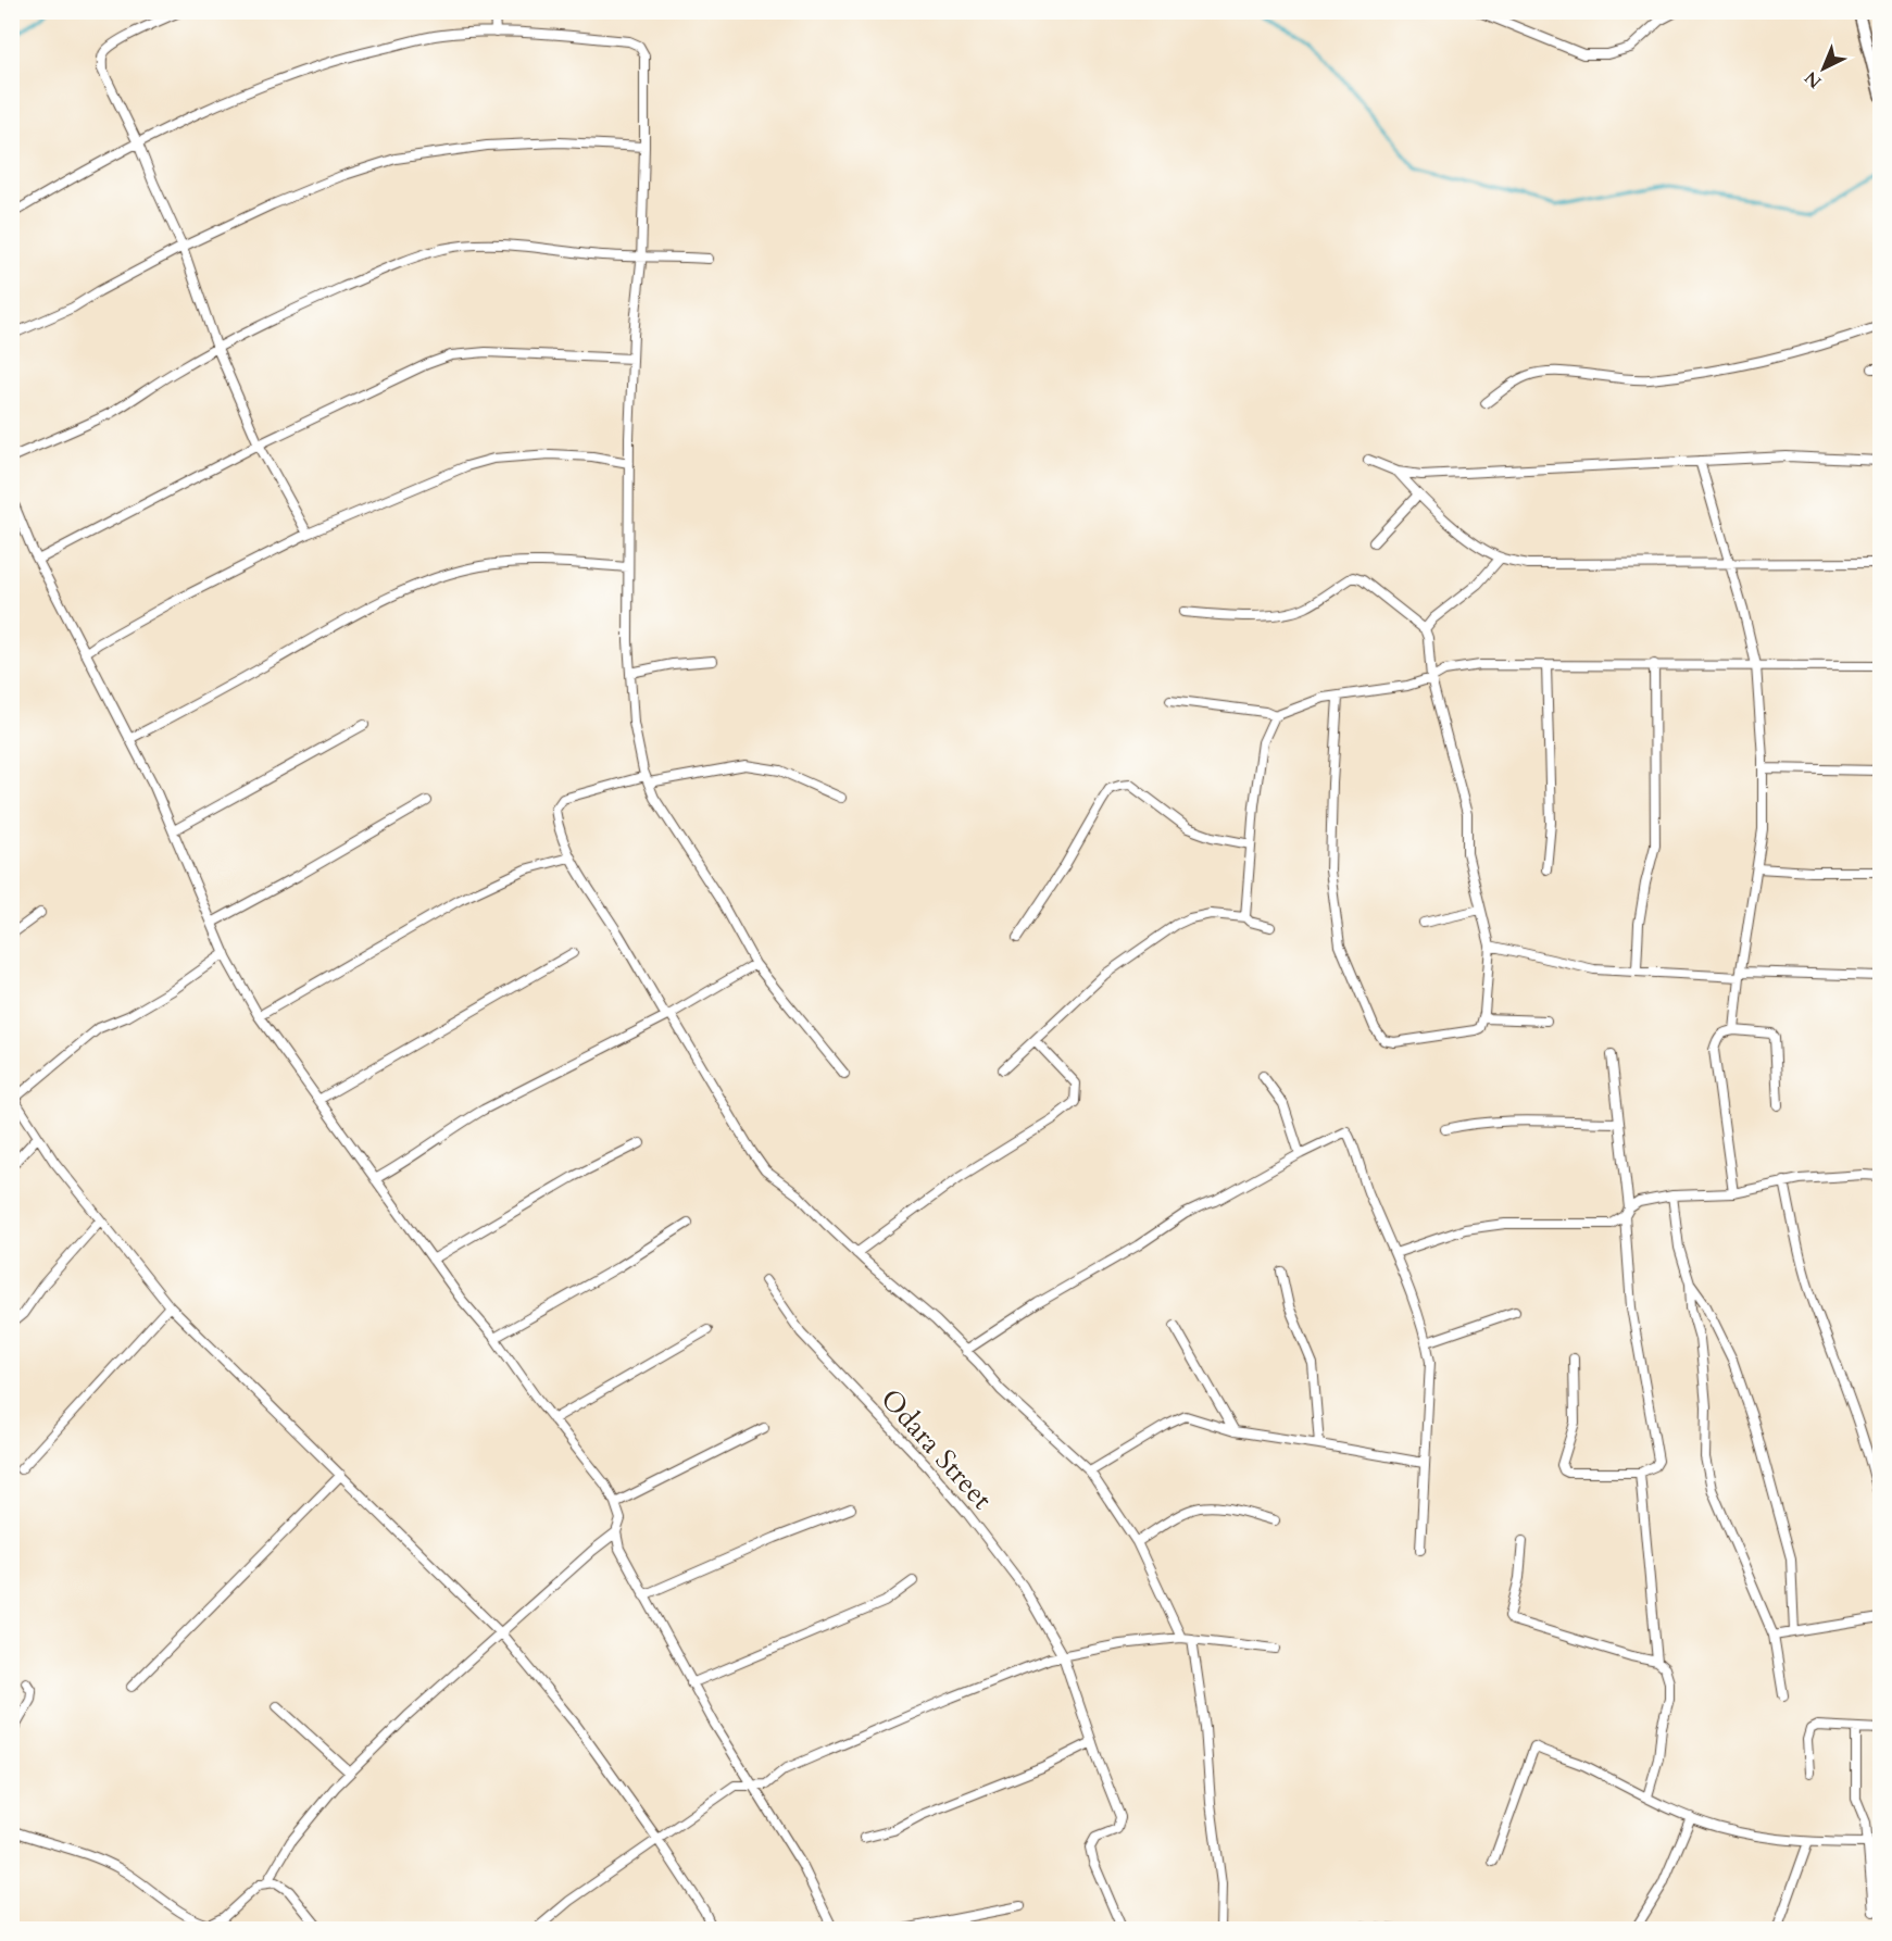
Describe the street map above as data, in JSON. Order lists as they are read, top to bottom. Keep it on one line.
{"streets":{"street":["Odara Street"]},"north":"bottom left"}
